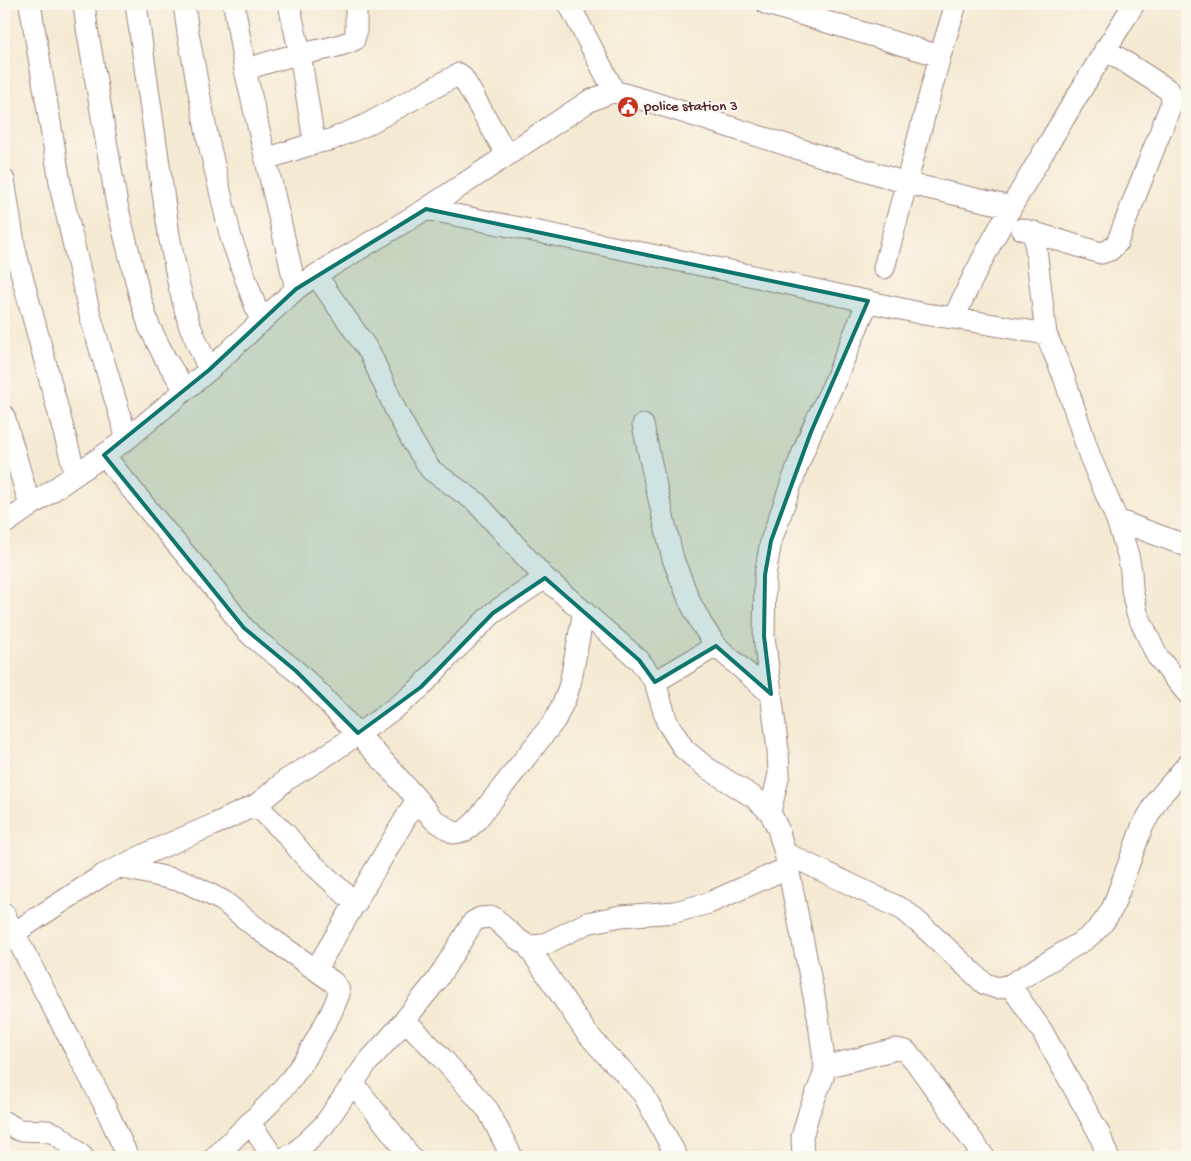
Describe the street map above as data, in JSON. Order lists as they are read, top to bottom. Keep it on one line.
{"places":{"public building":["police station 3"]}}
